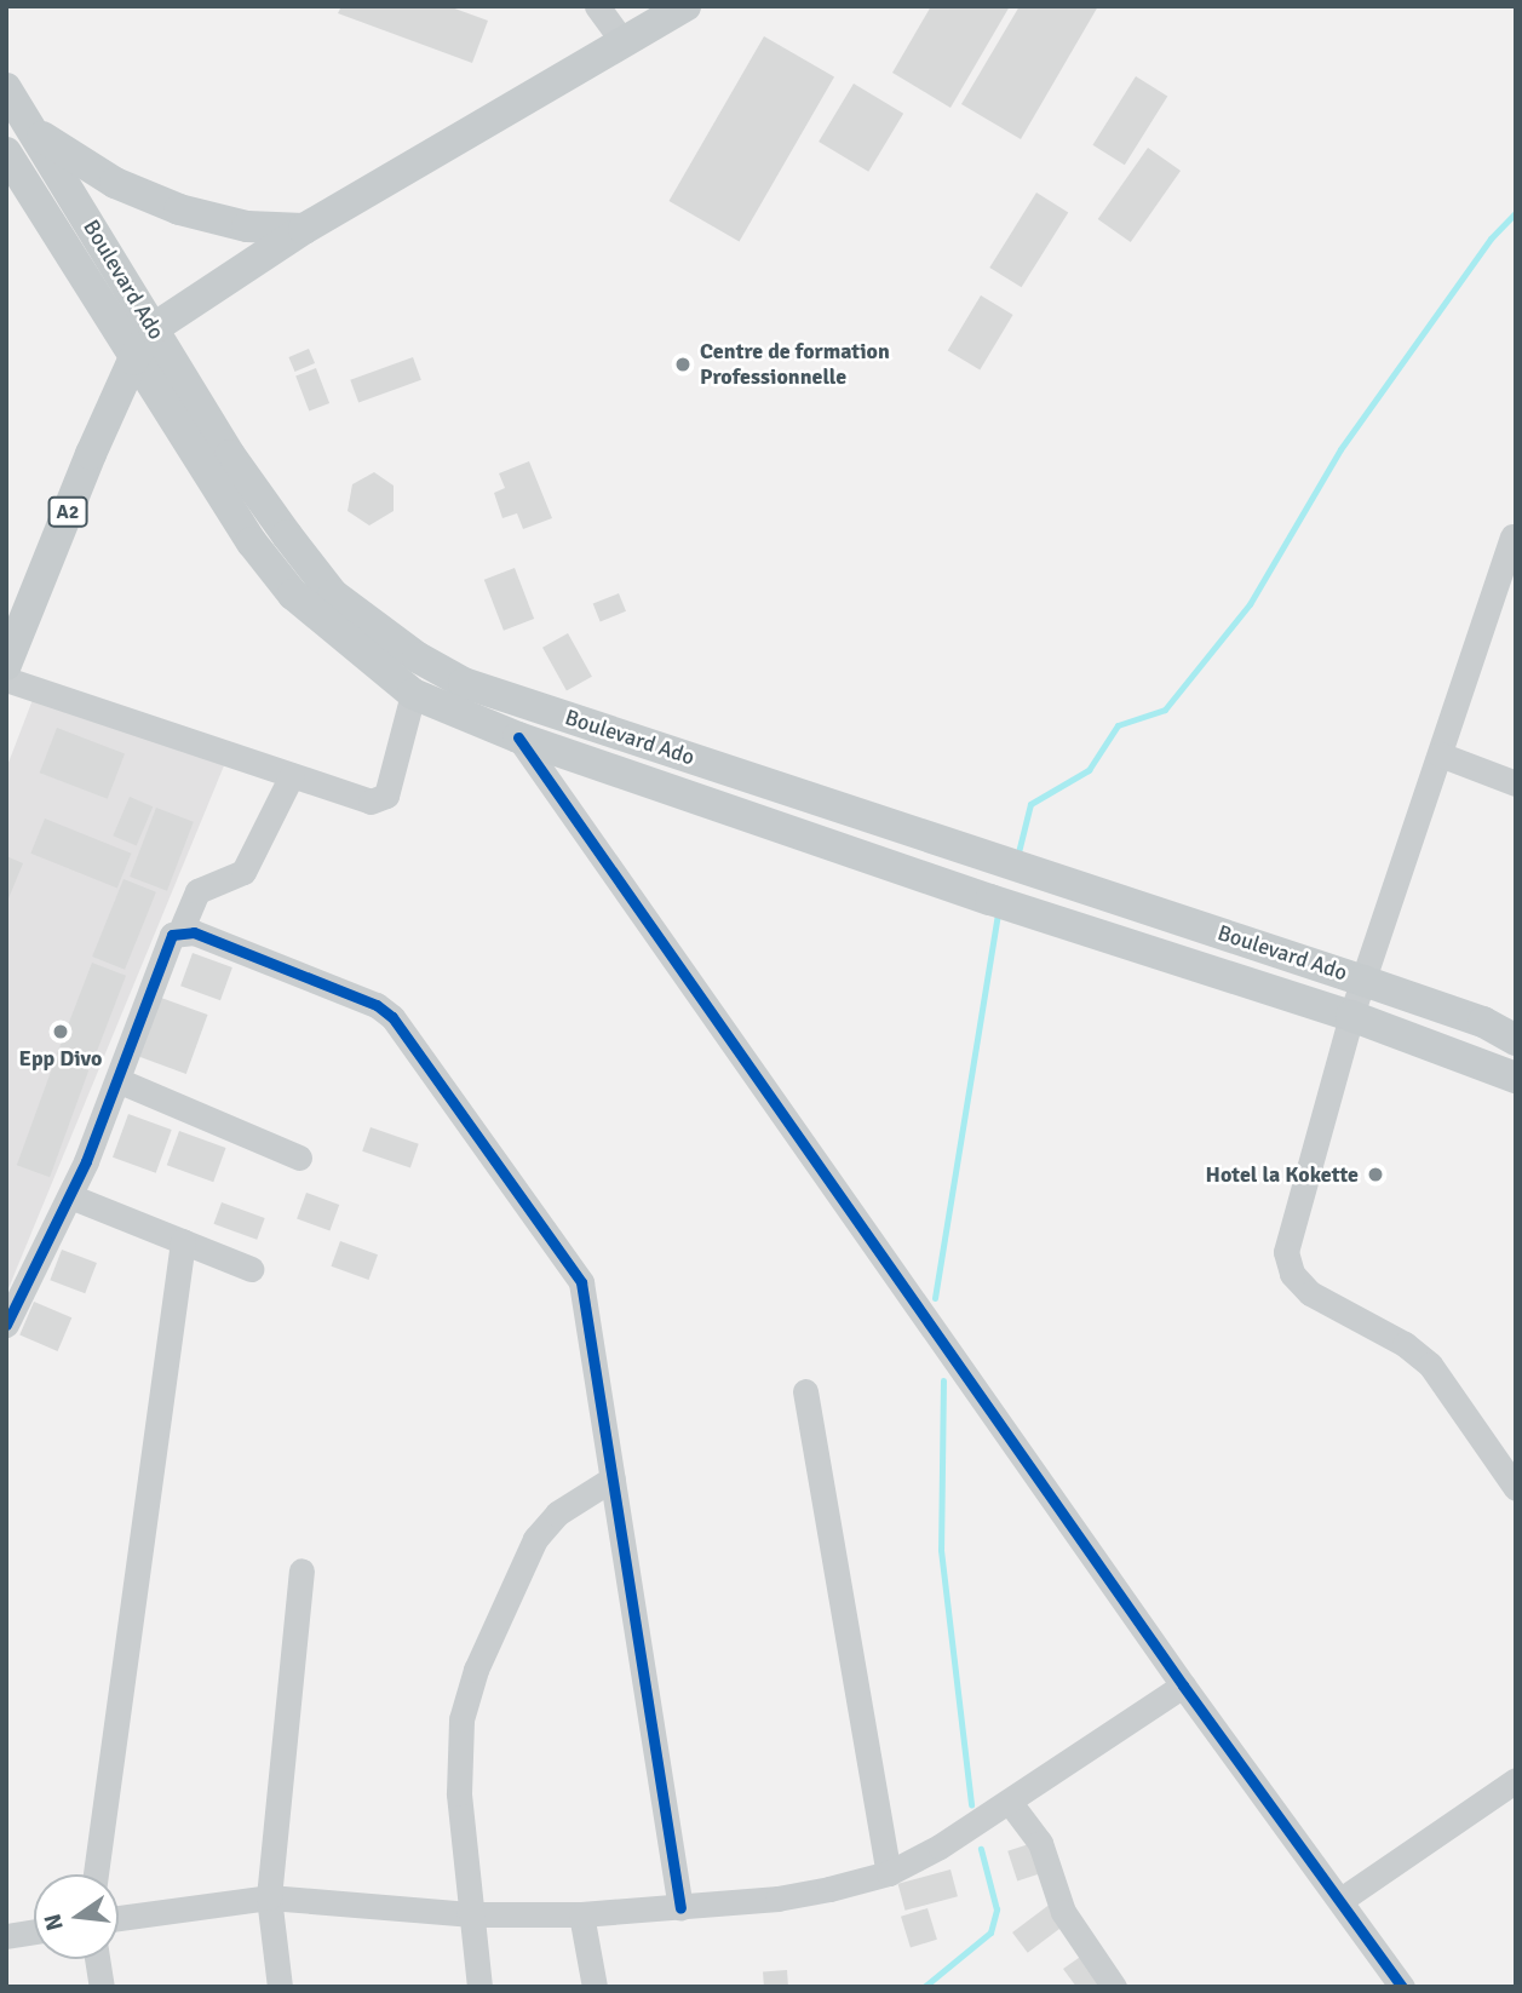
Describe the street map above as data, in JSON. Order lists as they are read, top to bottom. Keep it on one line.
{"streets":{"main road":["Boulevard Ado","A2"]},"crossings":[["Boulevard Ado","A2"]],"places":["Centre de formation Professionnelle","Epp Divo","Hotel la Kokette"],"north":"left"}
